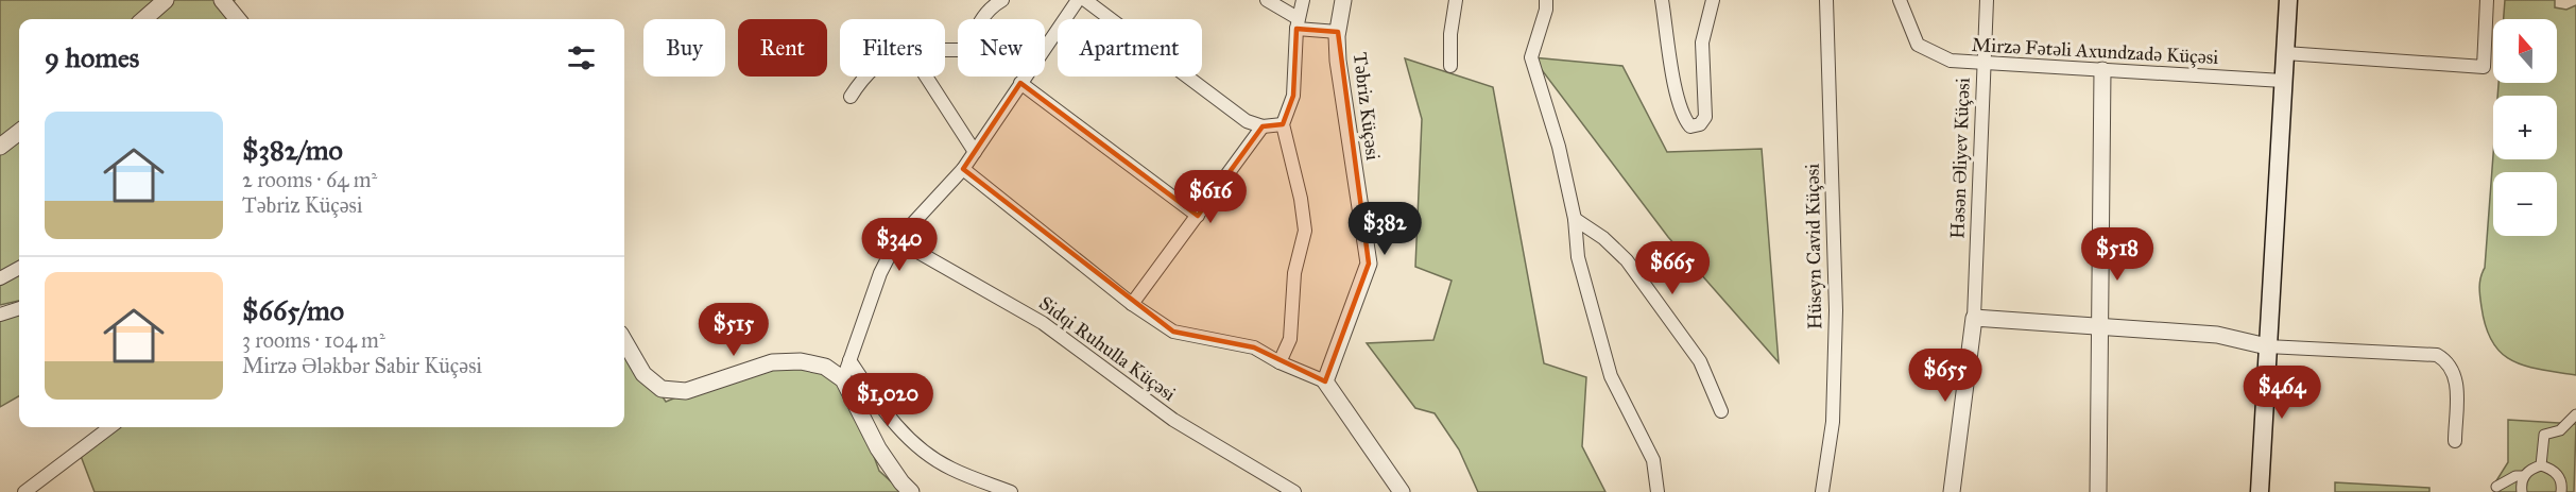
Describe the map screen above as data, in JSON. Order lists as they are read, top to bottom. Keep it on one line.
{"streets":{"street":["Mirzə Fətəli Axundzadə Küçəsi","Təbriz Küçəsi","Həsən Əliyev Küçəsi","Hüseyn Cavid Küçəsi","Sidqi Ruhulla Küçəsi"]},"crossings":[["Mirzə Fətəli Axundzadə Küçəsi","Həsən Əliyev Küçəsi"]],"north":"top","page":{"map_buttons":["+","−"],"chip":["Buy","Rent","Filters","New","Apartment"],"heading":"9 homes","list":[{"name":"$382/mo","note":"2 rooms · 64 m² · Təbriz Küçəsi"},{"name":"$665/mo","note":"3 rooms · 104 m² · Mirzə Ələkbər Sabir Küçəsi"}],"price":["$616","$382","$340","$518","$665","$515","$655","$464","$1,020"]}}
